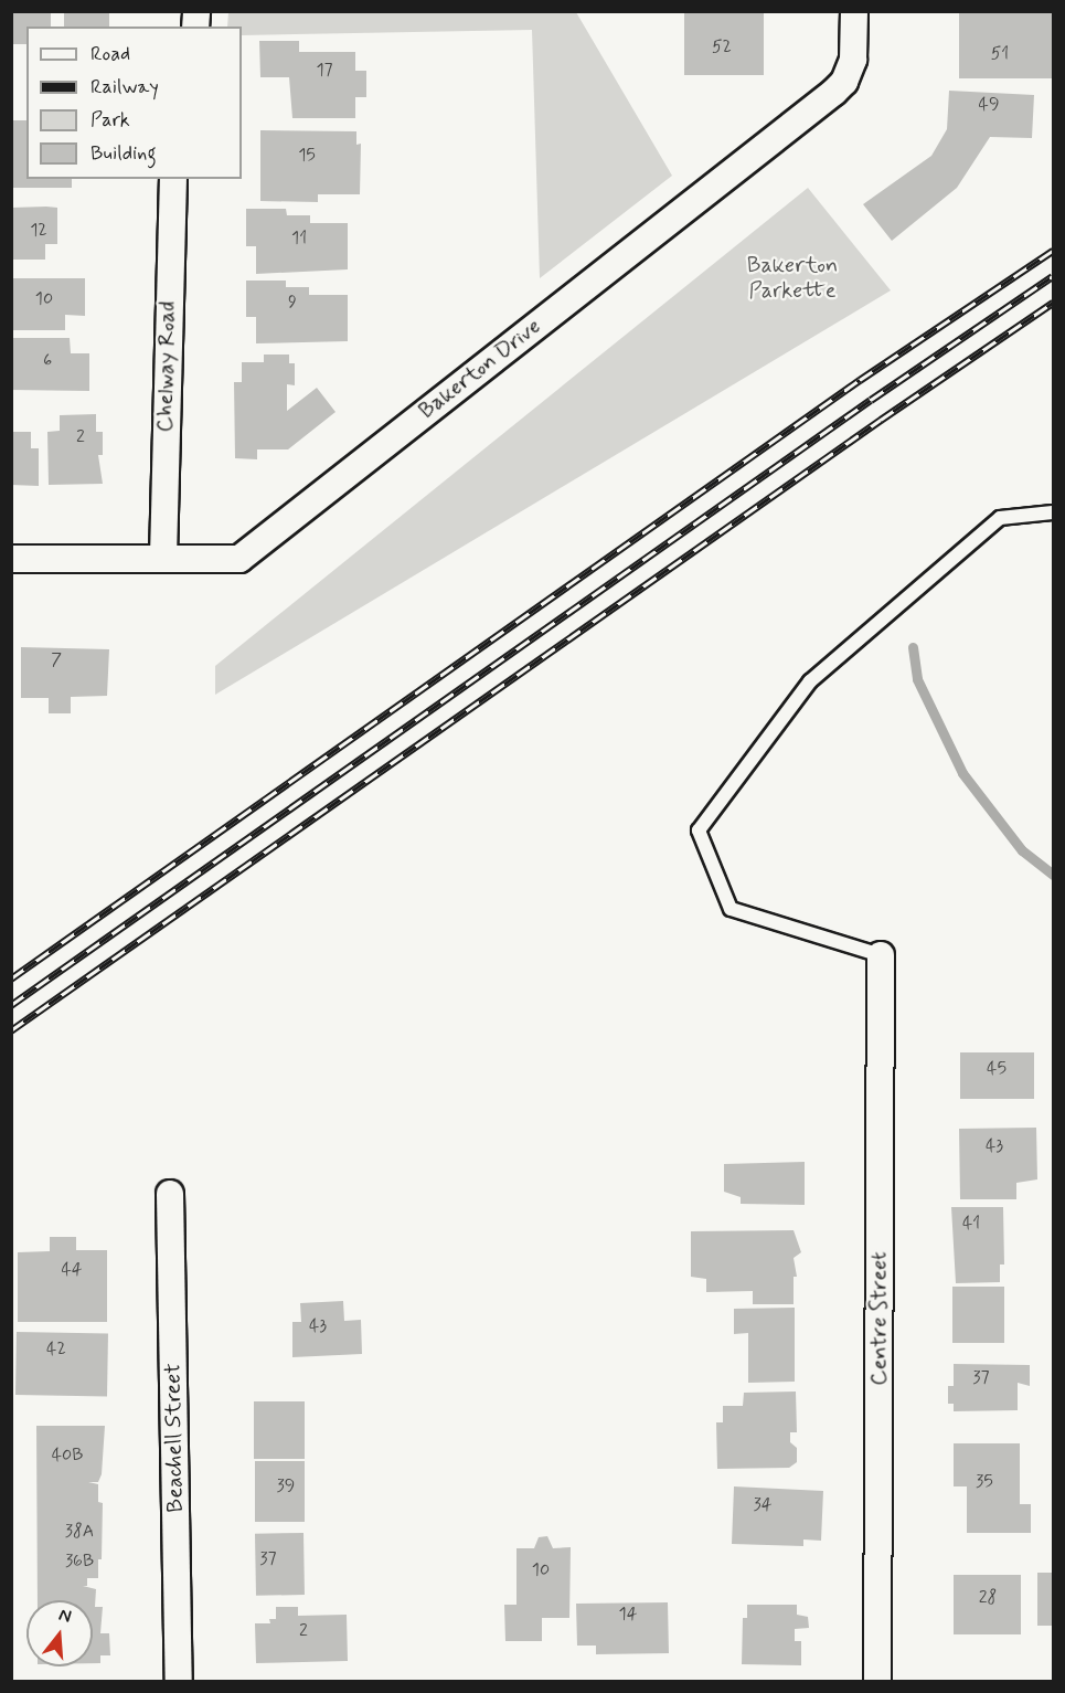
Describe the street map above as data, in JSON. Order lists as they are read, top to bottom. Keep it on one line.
{"streets":{"street":["Chelway Road","Bakerton Drive","Centre Street","Beachell Street"]},"crossings":[["Chelway Road","Bakerton Drive"]],"parks":["Bakerton Parkette"],"house_numbers":["52","51","17","49","15","12","11","10","9","6","2","7","45","43","41","44","43","42","37","40B","35","39","34","38A","37","36B","10","28","14","2"],"legend":["Road","Railway","Park","Building"],"north":"top"}
